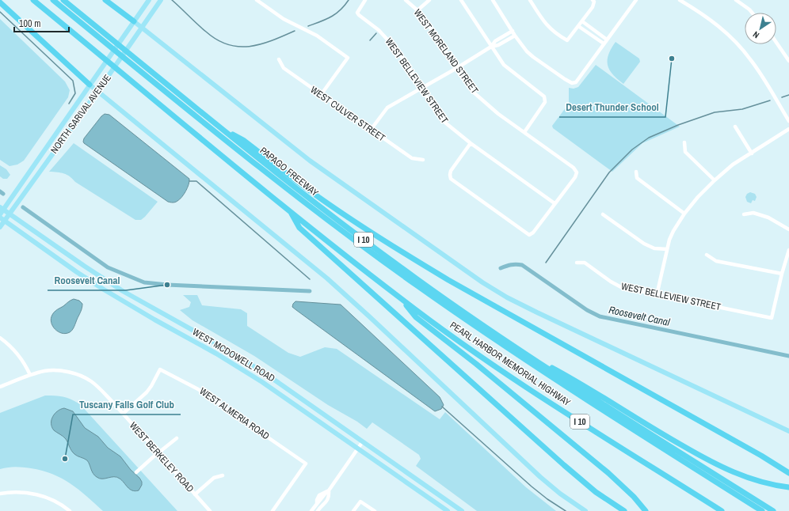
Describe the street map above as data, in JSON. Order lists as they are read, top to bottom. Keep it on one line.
{"streets":{"highway":["PAPAGO FREEWAY","I 10","PEARL HARBOR MEMORIAL HIGHWAY"],"main road":["NORTH SARIVAL AVENUE","WEST MCDOWELL ROAD"],"street":["WEST MORELAND STREET","WEST BELLEVIEW STREET","WEST CULVER STREET","WEST ALMERIA ROAD","WEST BERKELEY ROAD"]},"crossings":[["WEST MORELAND STREET","WEST BELLEVIEW STREET"],["NORTH SARIVAL AVENUE","WEST MCDOWELL ROAD"],["PAPAGO FREEWAY","PEARL HARBOR MEMORIAL HIGHWAY"],["I 10","PEARL HARBOR MEMORIAL HIGHWAY"],["WEST ALMERIA ROAD","WEST BERKELEY ROAD"]],"water":["Roosevelt Canal"],"places":["Desert Thunder School","Roosevelt Canal","Tuscany Falls Golf Club"],"scale_bar":"100 m","north":"bottom left"}
